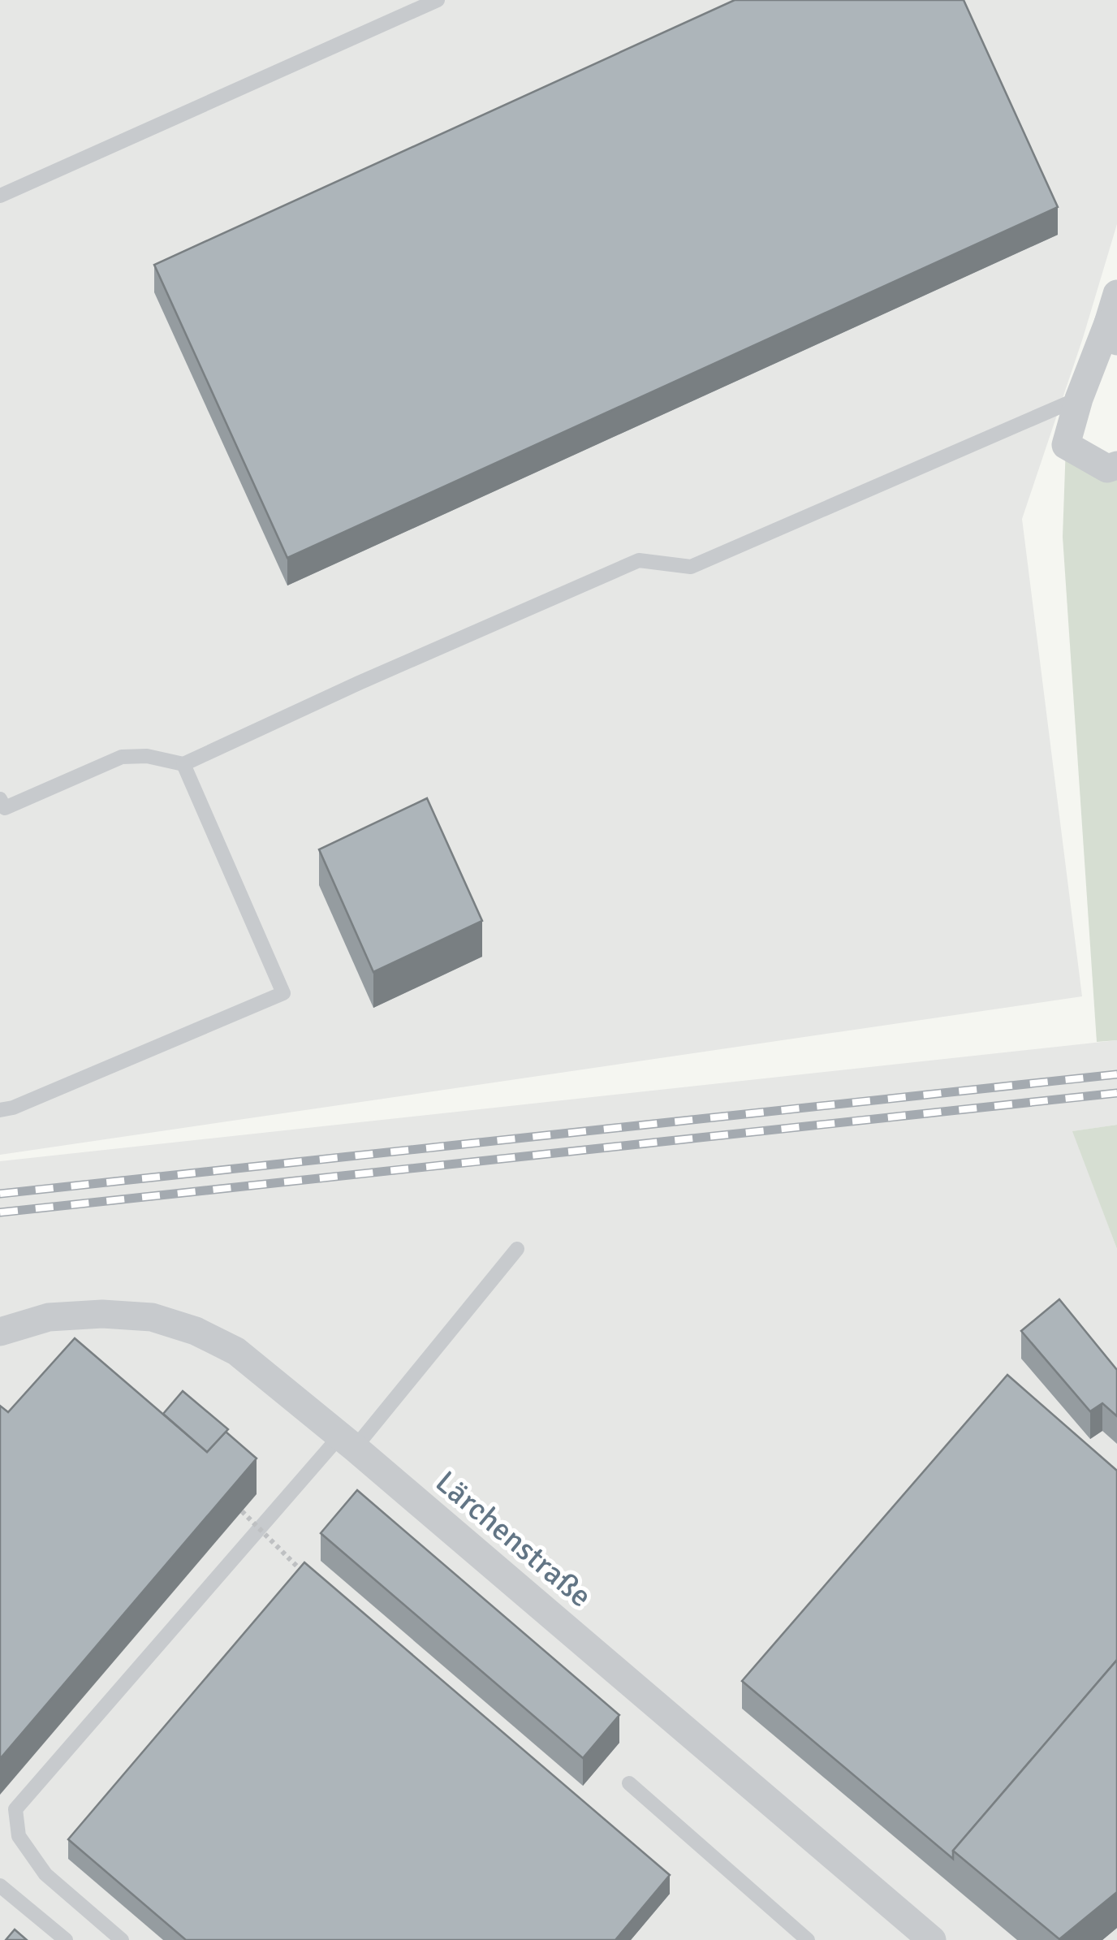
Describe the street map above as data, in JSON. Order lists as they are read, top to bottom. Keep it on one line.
{"streets":{"street":["Lärchenstraße"]}}
